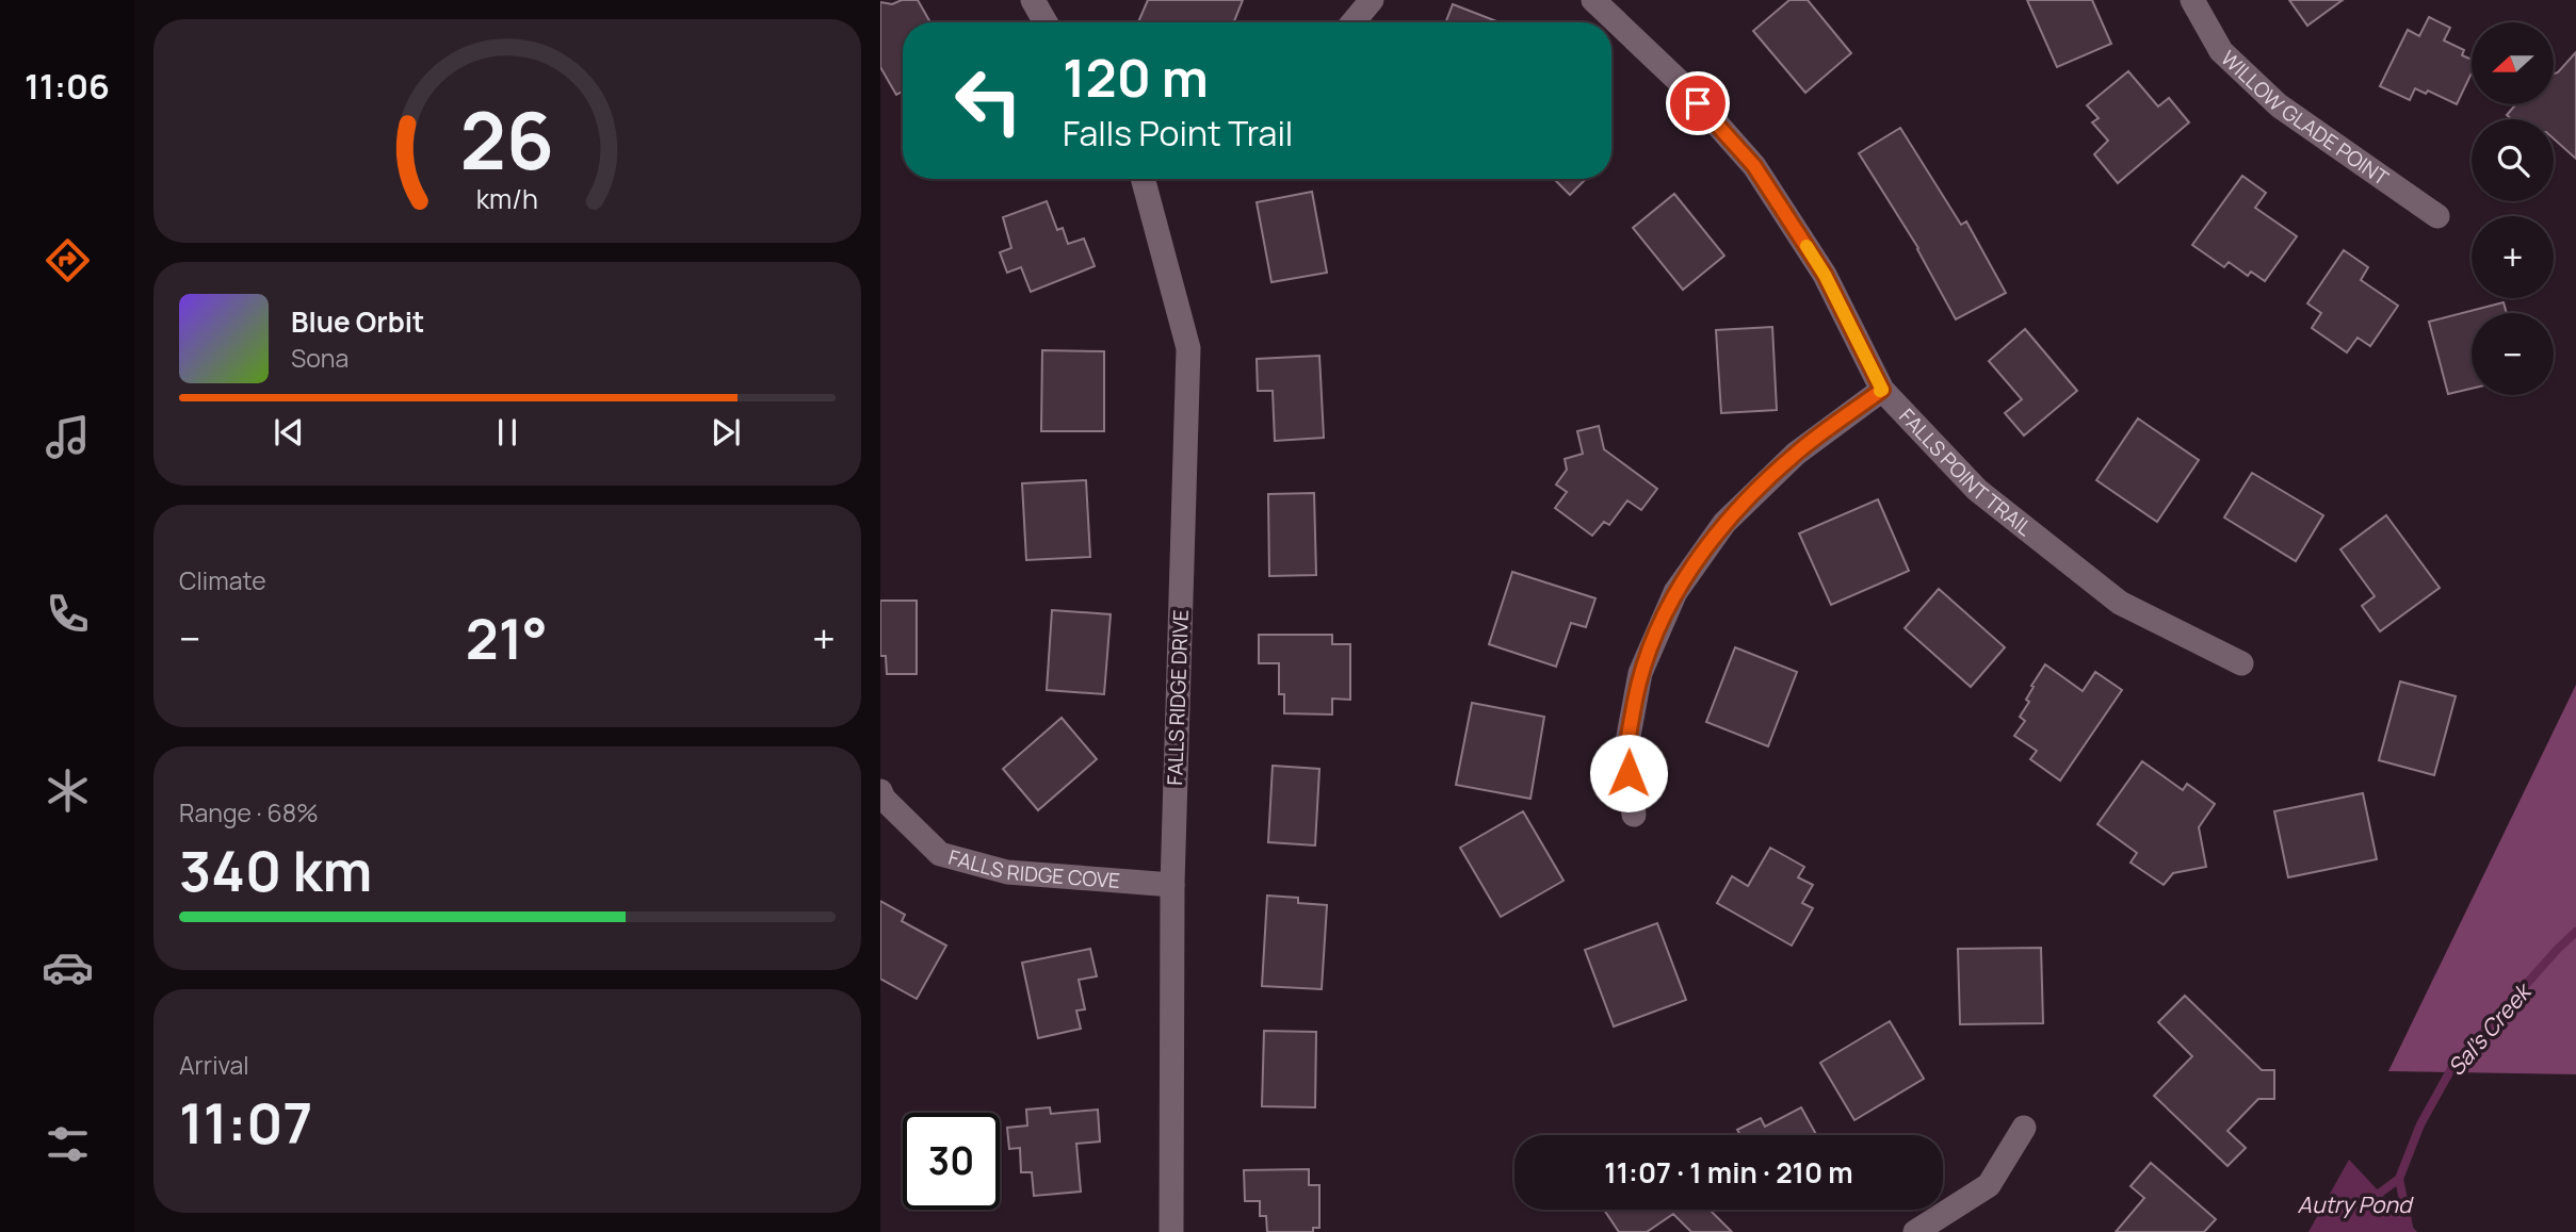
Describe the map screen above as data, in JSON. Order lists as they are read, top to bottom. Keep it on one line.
{"streets":{"street":["WILLOW GLADE POINT","FALLS POINT TRAIL","FALLS RIDGE DRIVE","FALLS RIDGE COVE"]},"crossings":[["FALLS RIDGE DRIVE","FALLS RIDGE COVE"]],"water":["Sal's Creek","Autry Pond"],"north":"left","page":{"tabs":"11:06","map_buttons":["+","−"],"turn":["120 m","Falls Point Trail"],"song":["Blue Orbit","Sona"],"tile":["Climate",["Range · 68%","340 km"],["Arrival","11:07"]],"heat":["−","21°","+"],"limit":"30","trip":"11:07 · 1 min · 210 m","gauge":["26","km/h"]}}
